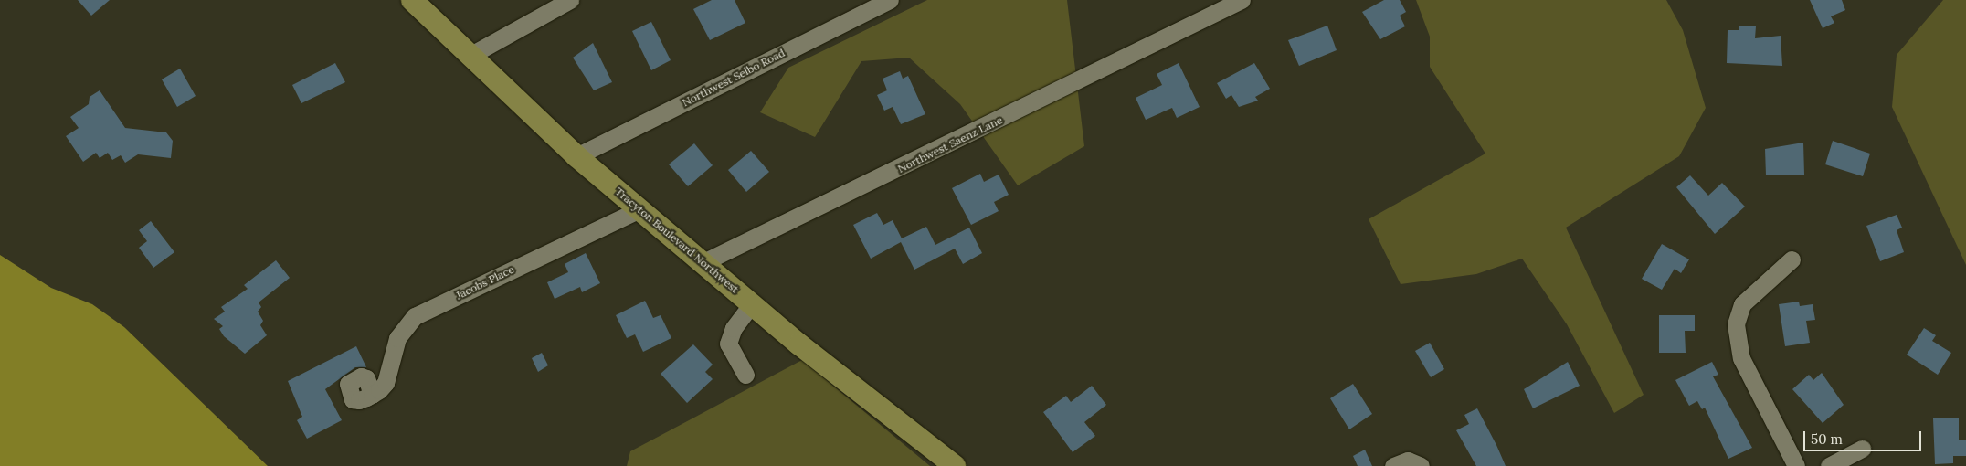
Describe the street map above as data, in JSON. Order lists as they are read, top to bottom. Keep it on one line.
{"streets":{"main road":["Tracyton Boulevard Northwest"],"street":["Northwest Selbo Road","Northwest Saenz Lane","Jacobs Place"]},"crossings":[["Northwest Selbo Road","Tracyton Boulevard Northwest"],["Northwest Saenz Lane","Tracyton Boulevard Northwest"],["Tracyton Boulevard Northwest","Jacobs Place"]],"scale_bar":"50 m"}
